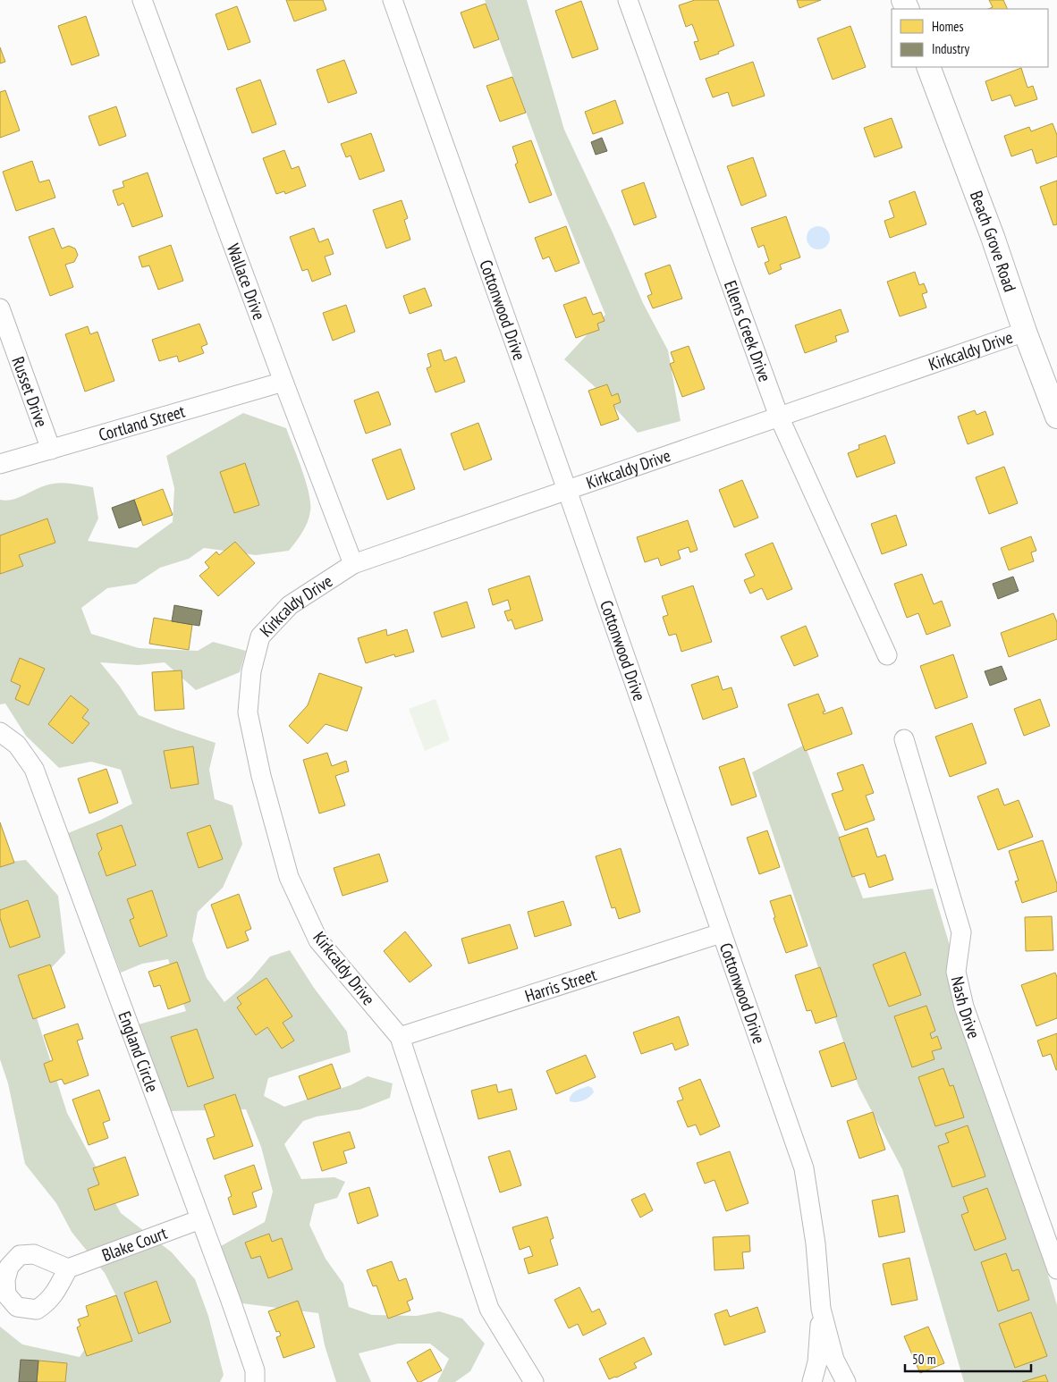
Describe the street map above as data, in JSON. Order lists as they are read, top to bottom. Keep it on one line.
{"streets":{"street":["Beach Grove Road","Wallace Drive","Cottonwood Drive","Ellens Creek Drive","Kirkcaldy Drive","Russet Drive","Cortland Street","Harris Street","Nash Drive","England Circle","Blake Court"]},"crossings":[["Beach Grove Road","Kirkcaldy Drive"],["Wallace Drive","Kirkcaldy Drive"],["Wallace Drive","Cortland Street"],["Cottonwood Drive","Kirkcaldy Drive"],["Cottonwood Drive","Harris Street"],["Ellens Creek Drive","Kirkcaldy Drive"],["Kirkcaldy Drive","Harris Street"],["Russet Drive","Cortland Street"],["England Circle","Blake Court"]],"legend":["Homes","Industry"],"scale_bar":"50 m"}
